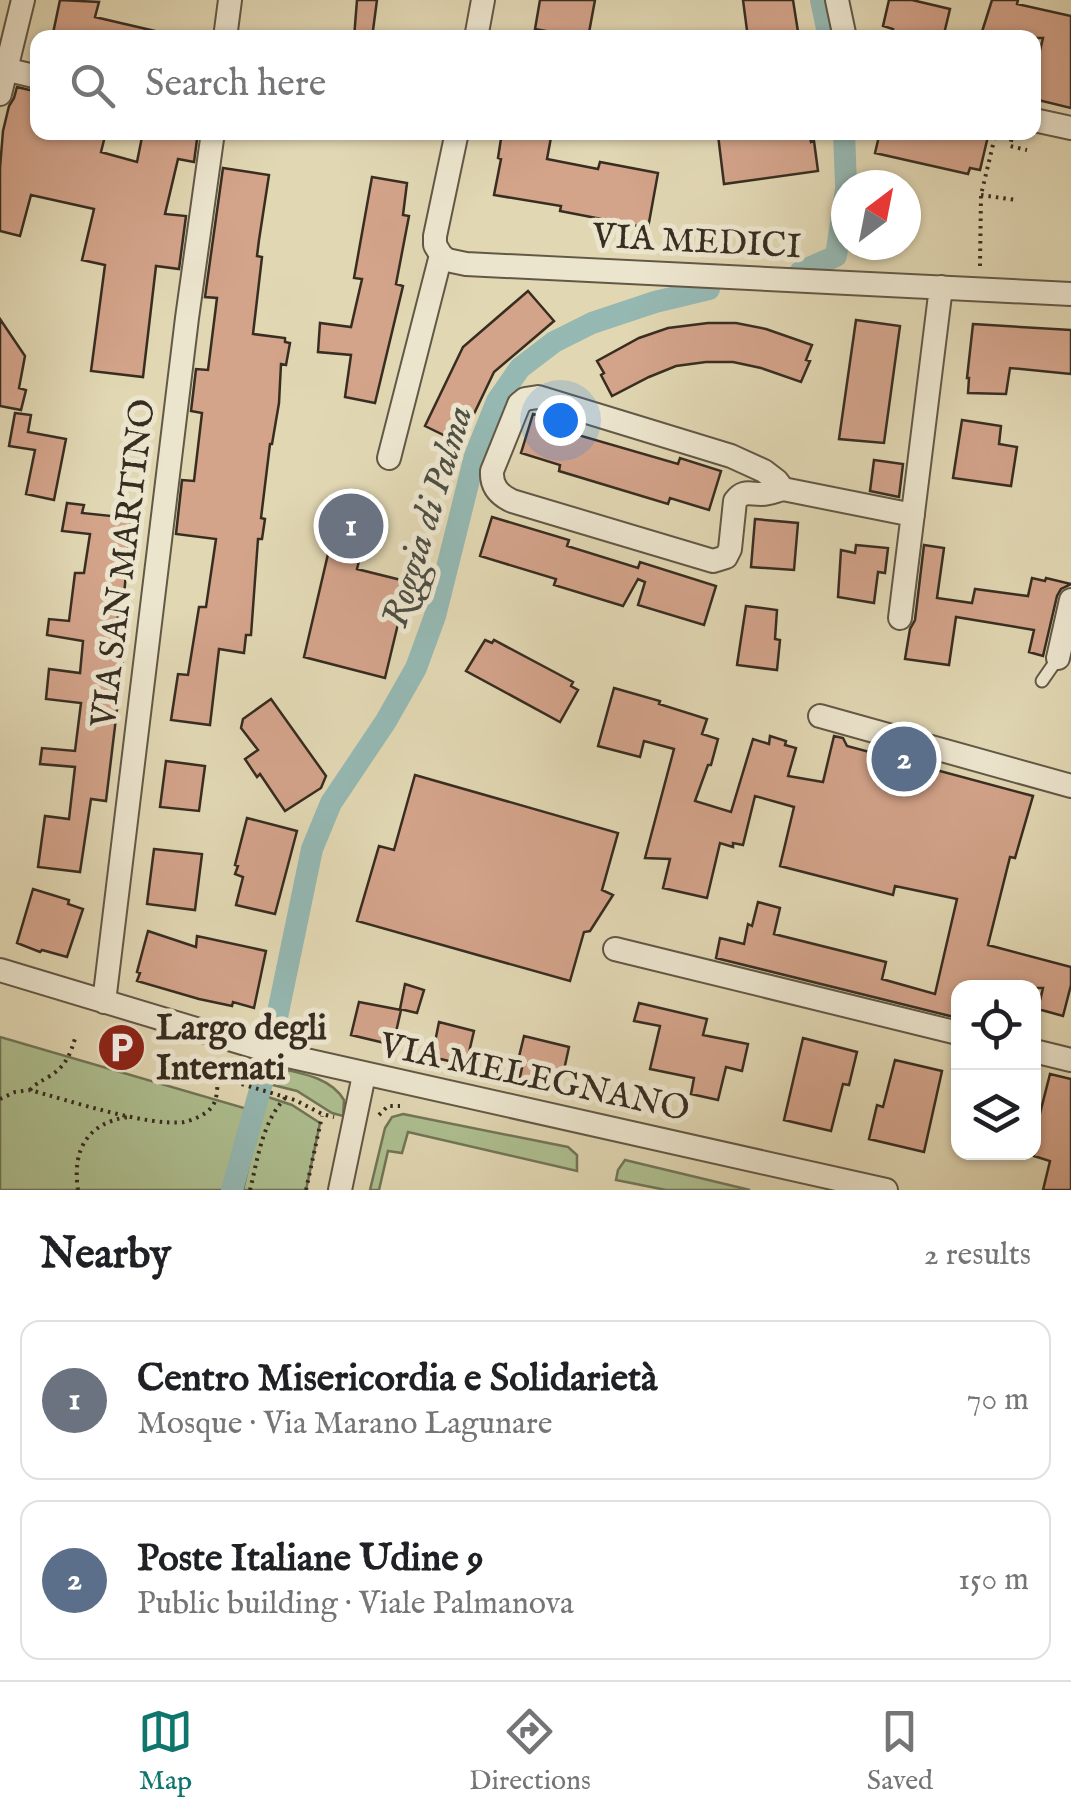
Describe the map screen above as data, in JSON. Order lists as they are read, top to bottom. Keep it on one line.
{"streets":{"street":["VIA MEDICI","VIA SAN MARTINO","VIA MELEGNANO"]},"crossings":[["VIA SAN MARTINO","VIA MELEGNANO"]],"water":["Roggia di Palma"],"places":{"parking":["Largo degli Internati"]},"north":"top right","page":{"search":"Search here","pins":["1","2"],"heading":["Nearby","2 results"],"list":[{"mark":"1","name":"Centro Misericordia e Solidarietà","note":"Mosque · Via Marano Lagunare","value":"70 m"},{"mark":"2","name":"Poste Italiane Udine 9","note":"Public building · Viale Palmanova","value":"150 m"}],"nav":["Map","Directions","Saved"]}}
